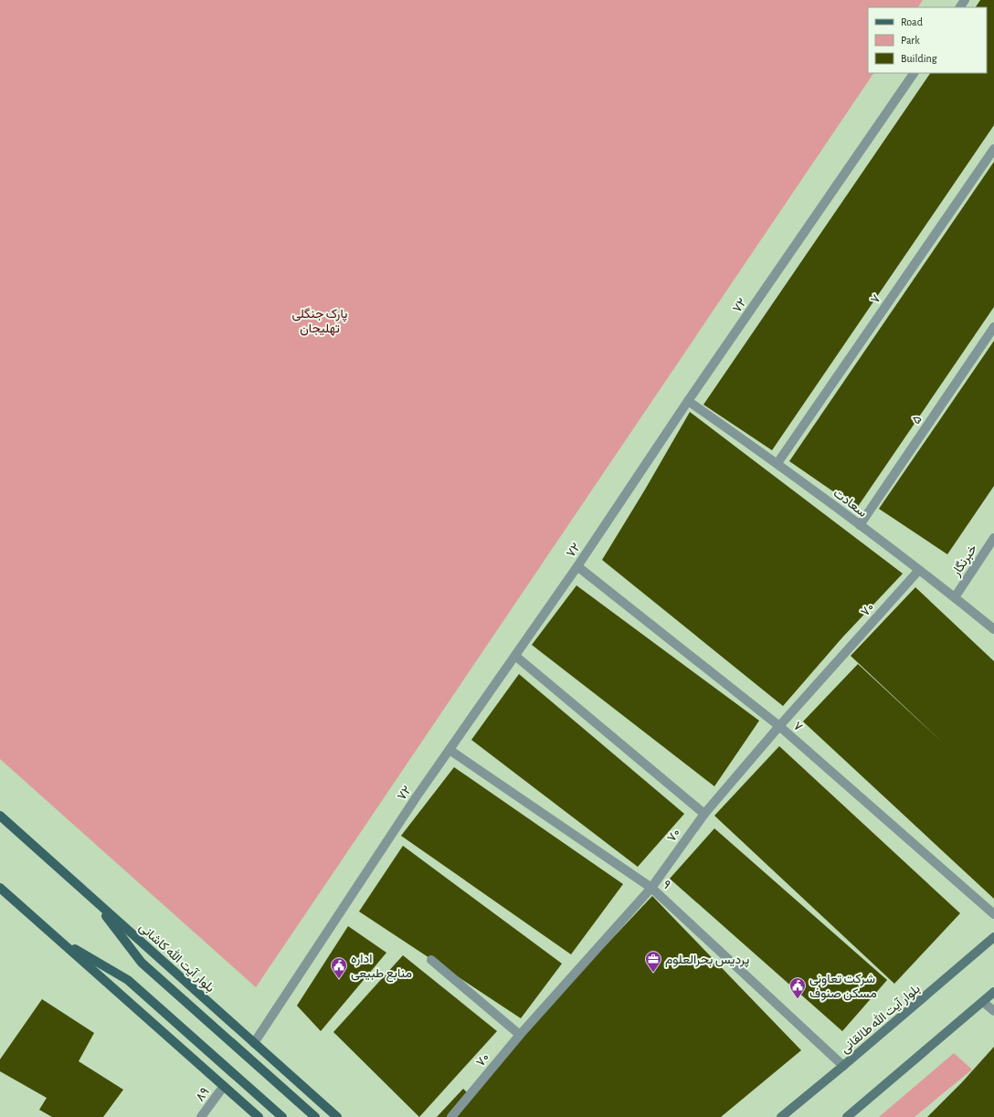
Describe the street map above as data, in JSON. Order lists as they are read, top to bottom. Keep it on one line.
{"streets":{"main road":["بلوار آیت الله کاشانی","بلوار آیت الله طالقانی"],"street":["۷","۷۲","۵","سعادت","خبرنگار","۷۰","۹","۸۹"]},"crossings":[["۷","۷۲"],["۷","سعادت"],["۷","۷۰"],["۷۲","سعادت"],["۷۲","۹"],["۷۲","بلوار آیت الله کاشانی"],["۵","سعادت"],["سعادت","خبرنگار"],["سعادت","۷۰"],["۷۰","۹"],["۹","بلوار آیت الله طالقانی"]],"parks":["پارک جنگلی تهلیجان"],"places":{"office":["پردیس بحرالعلوم"],"public building":["اداره منابع طبیعی","شرکت تعاونی مسکن صنوف"]},"legend":["Road","Park","Building"]}
